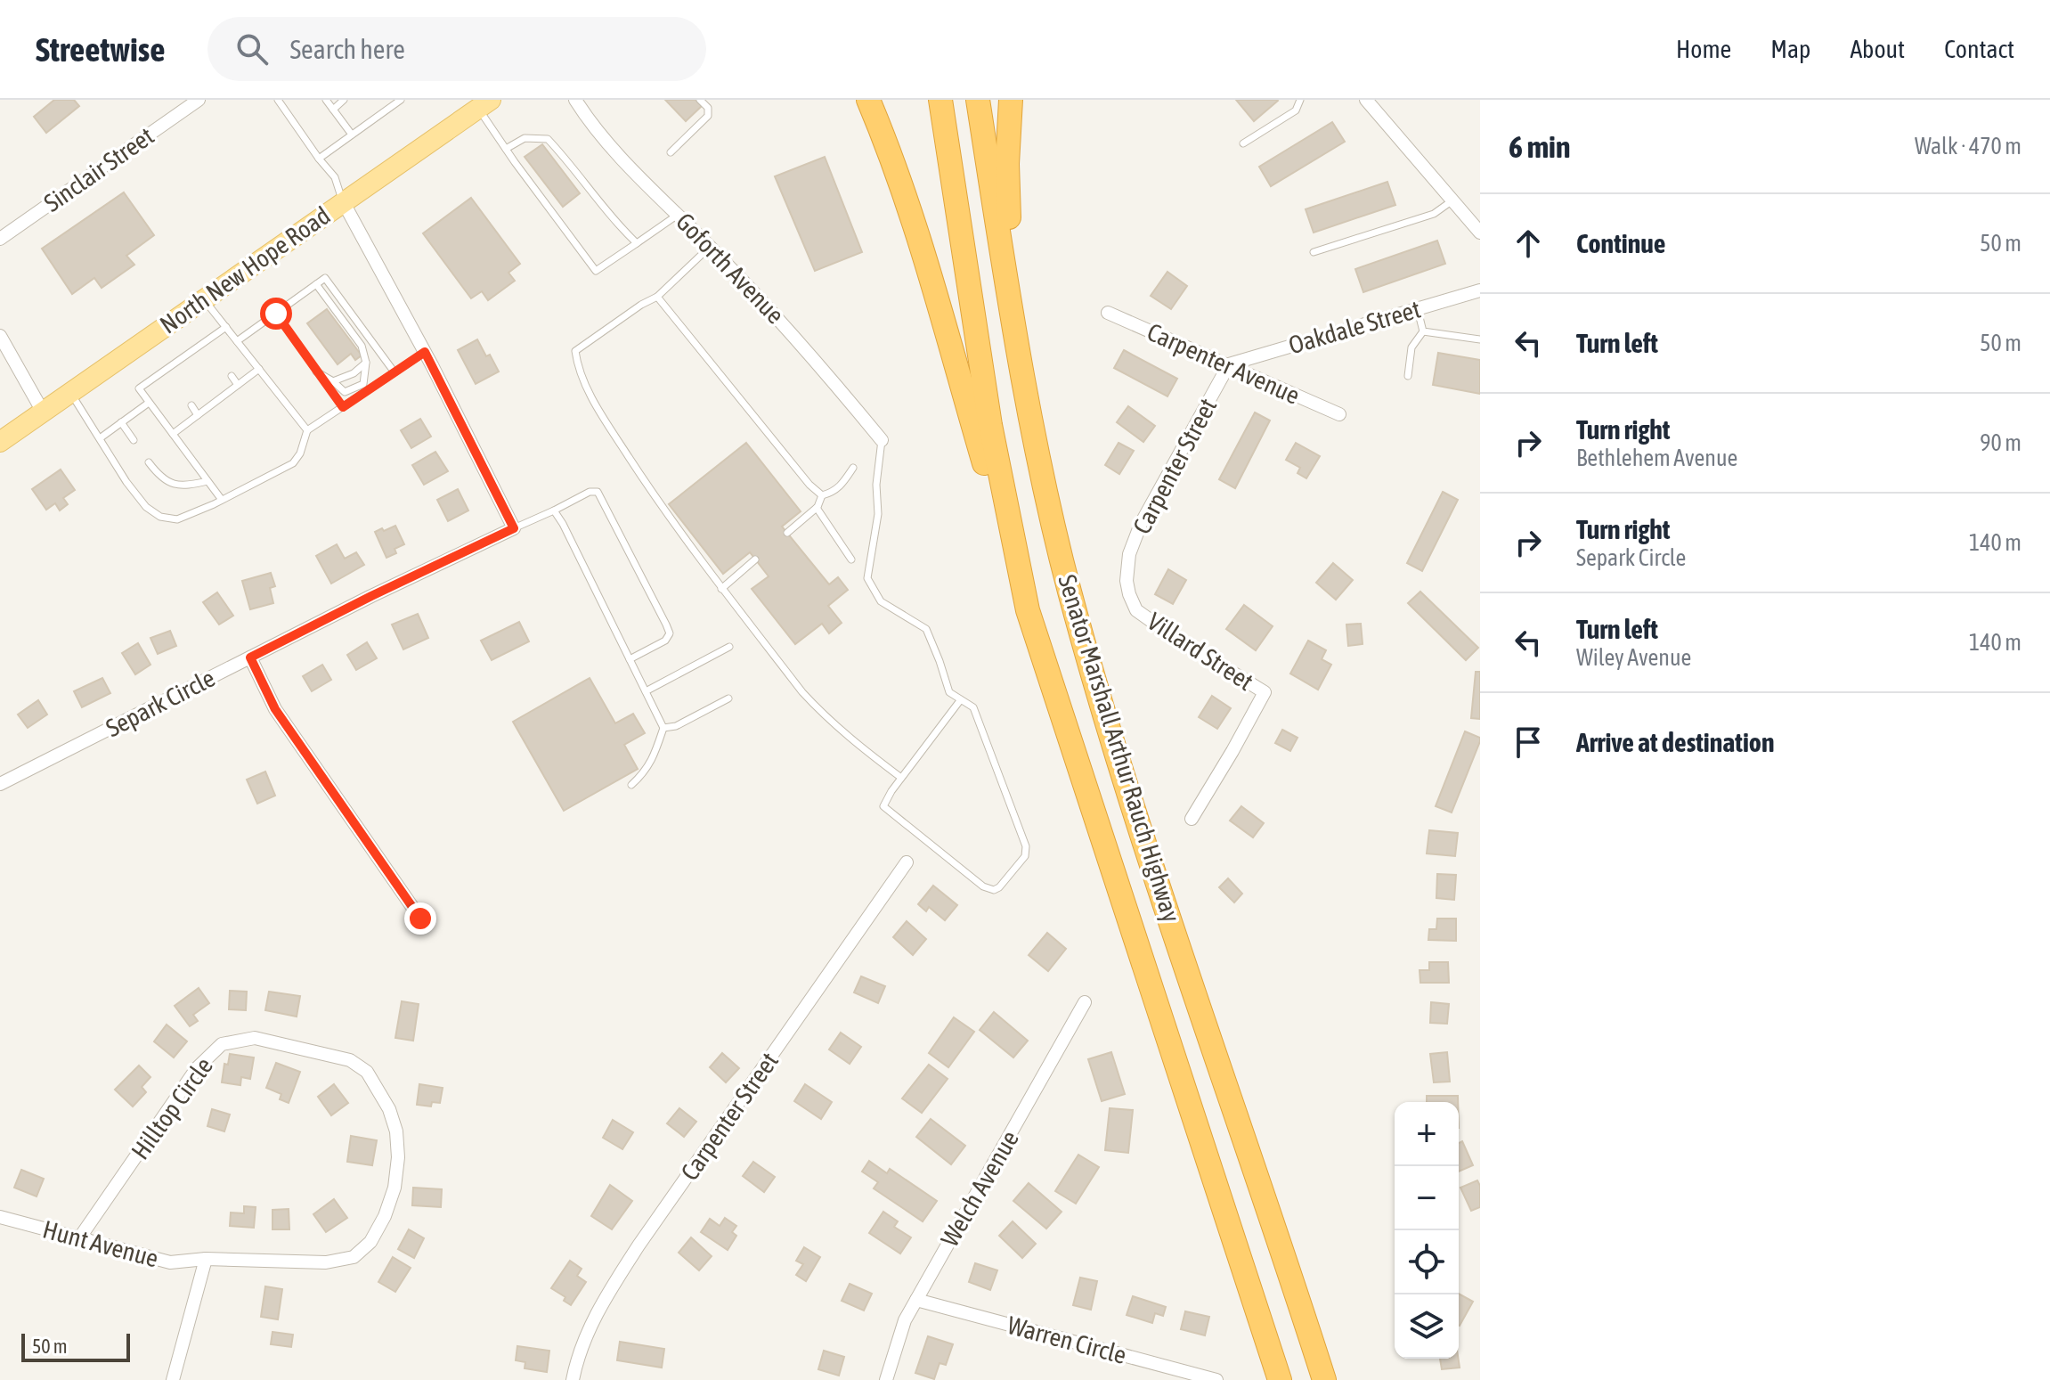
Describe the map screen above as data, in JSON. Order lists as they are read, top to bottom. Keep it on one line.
{"streets":{"highway":["Senator Marshall Arthur Rauch Highway"],"main road":["North New Hope Road"],"street":["Sinclair Street","Goforth Avenue","Oakdale Street","Carpenter Avenue","Carpenter Street","Villard Street","Separk Circle","Hilltop Circle","Welch Avenue","Hunt Avenue","Warren Circle"]},"crossings":[["Oakdale Street","Carpenter Avenue"],["Oakdale Street","Carpenter Street"],["Carpenter Avenue","Carpenter Street"],["Carpenter Street","Villard Street"],["Hilltop Circle","Hunt Avenue"],["Welch Avenue","Warren Circle"]],"scale_bar":"50 m","page":{"header":"Streetwise","search":"Search here","nav":["Home","Map","About","Contact"],"heading":["6 min","Walk · 470 m"],"list":[["Continue","50 m"],["Turn left","50 m"],["Turn right","Bethlehem Avenue","90 m"],["Turn right","Separk Circle","140 m"],["Turn left","Wiley Avenue","140 m"],"Arrive at destination"],"map_buttons":["+","−"],"scale":"50 m"}}
